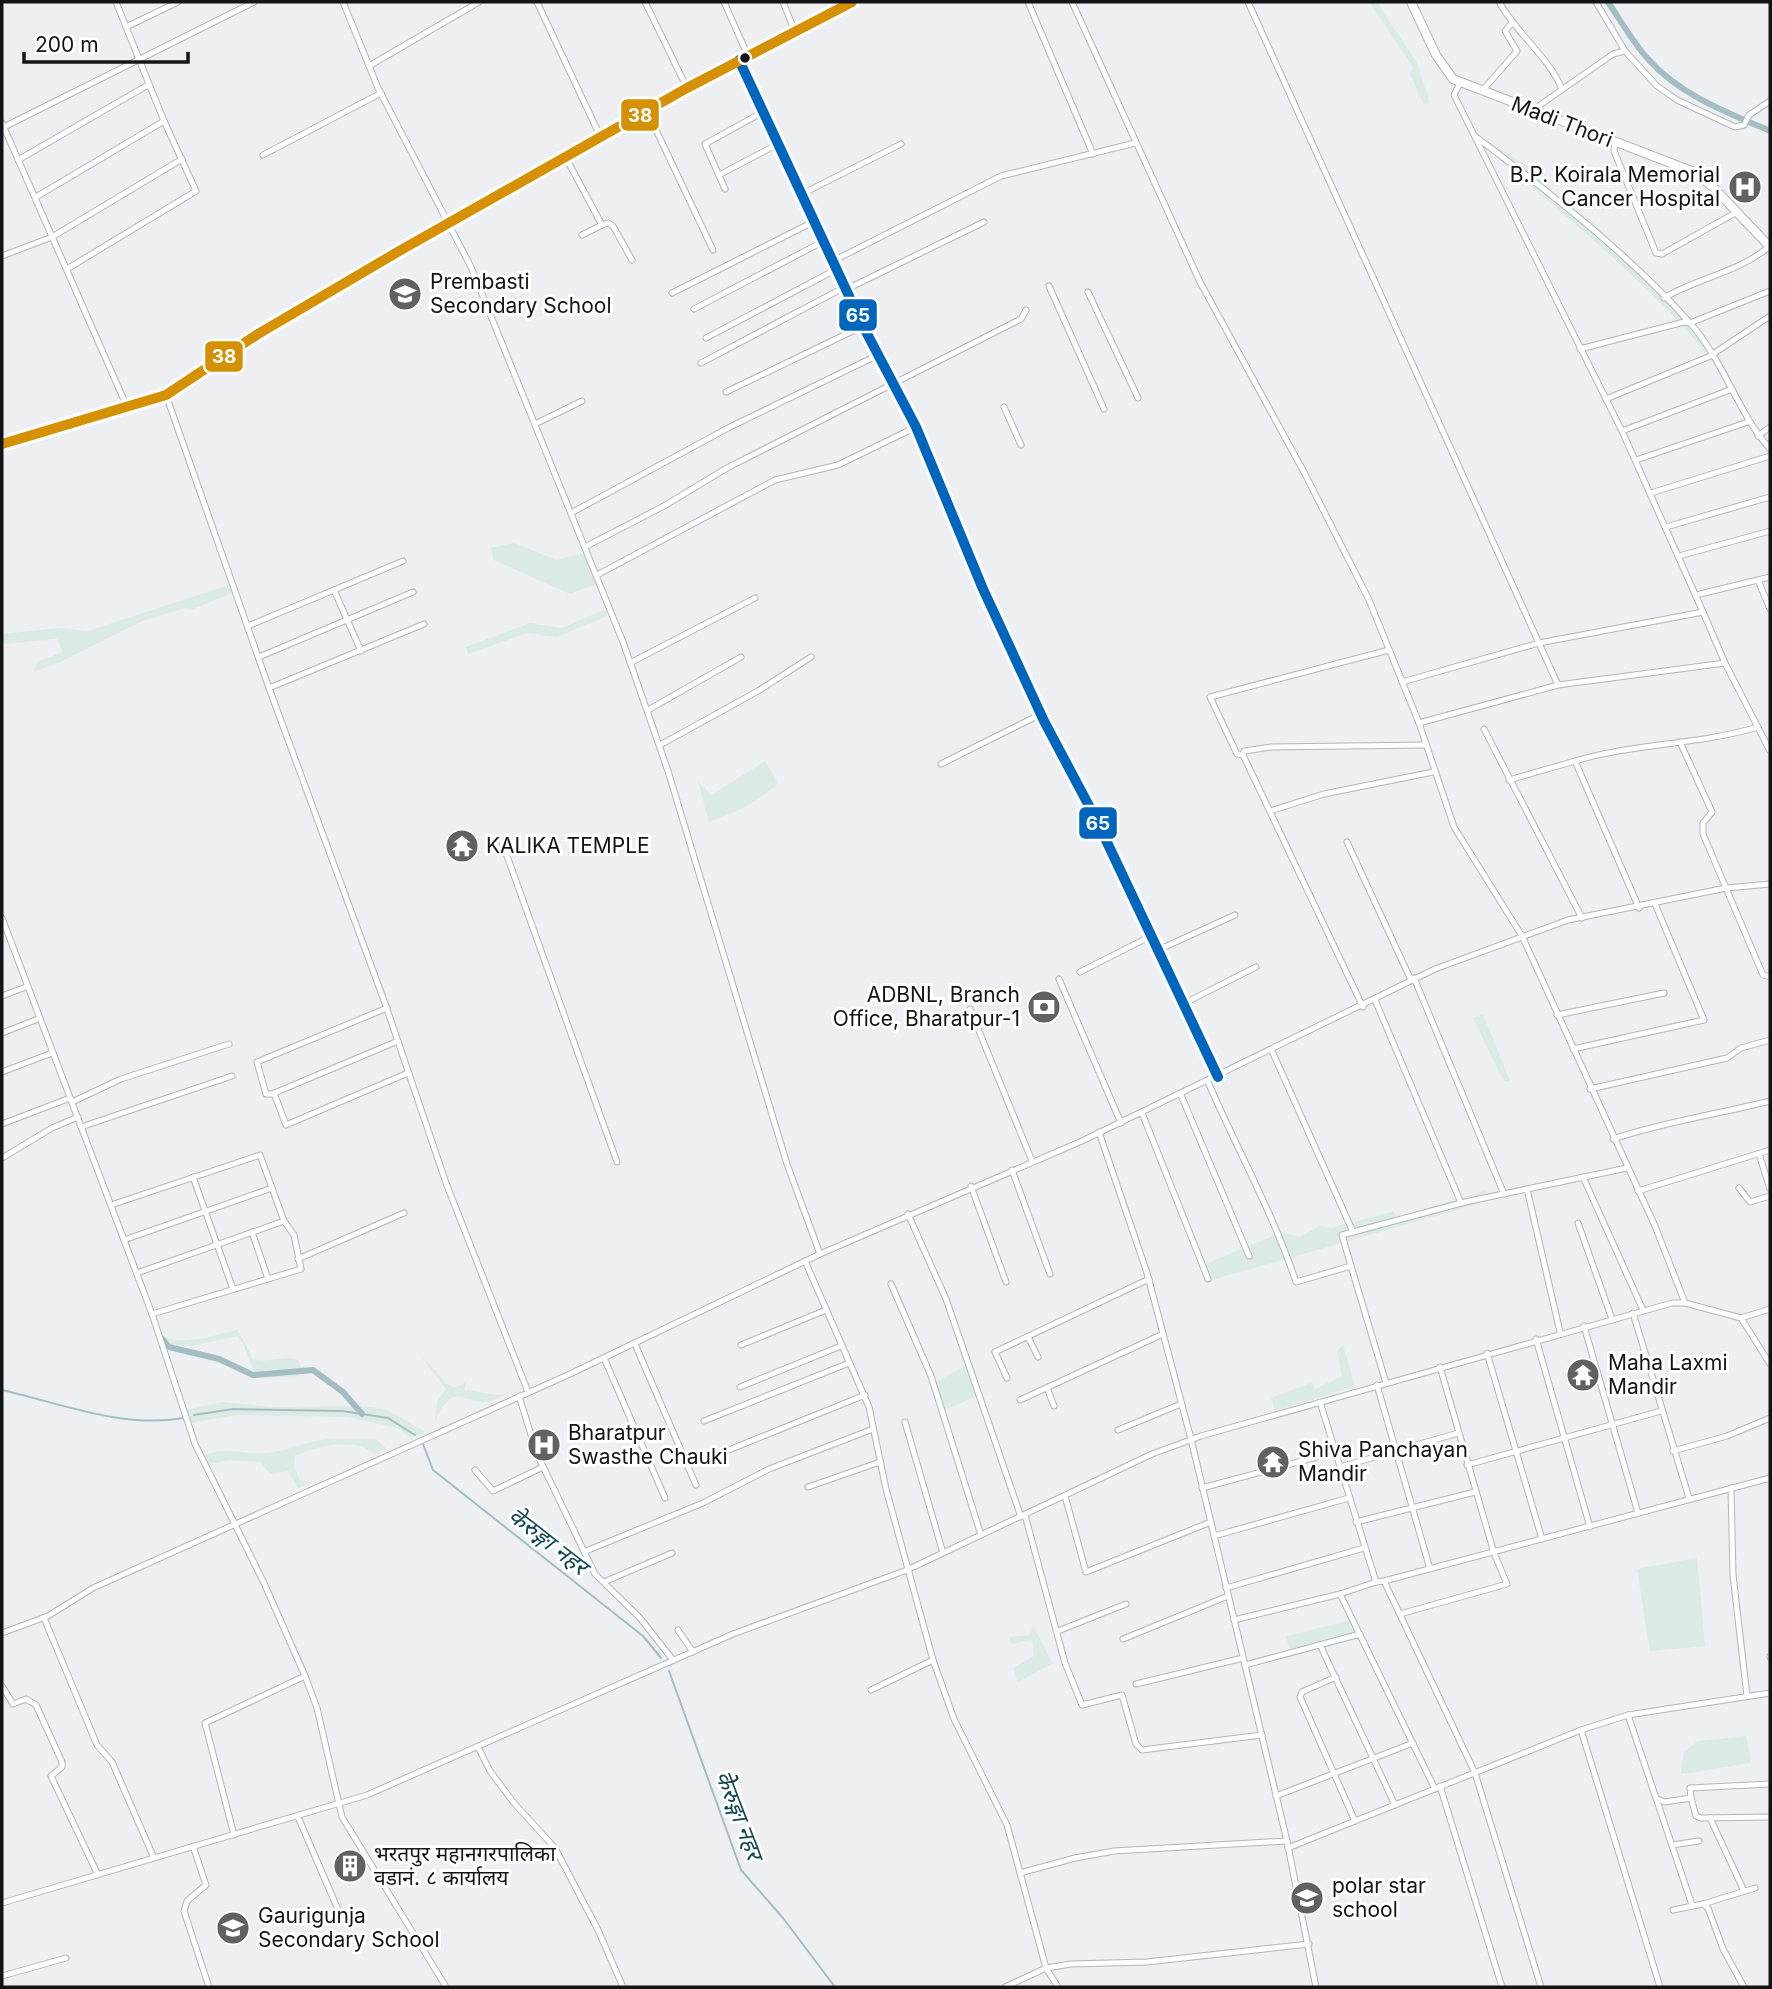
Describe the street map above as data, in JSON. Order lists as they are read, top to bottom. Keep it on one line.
{"streets":{"main road":["Madi Thori"]},"water":["केरुङ्गा नहर","केेरुङ्गा नहर"],"places":{"hospital":["B.P. Koirala Memorial Cancer Hospital","Bharatpur Swasthe Chauki"],"school or university":["Prembasti Secondary School","polar star school","Gaurigunja Secondary School"],"temple":["KALIKA TEMPLE","Maha Laxmi Mandir","Shiva Panchayan Mandir"],"bank":["ADBNL, Branch Office, Bharatpur-1"],"building":["भरतपुर महानगरपालिका वडानं. ८ कार्यालय"]},"lines":["transit line 38","transit line 65"],"scale_bar":"200 m"}
